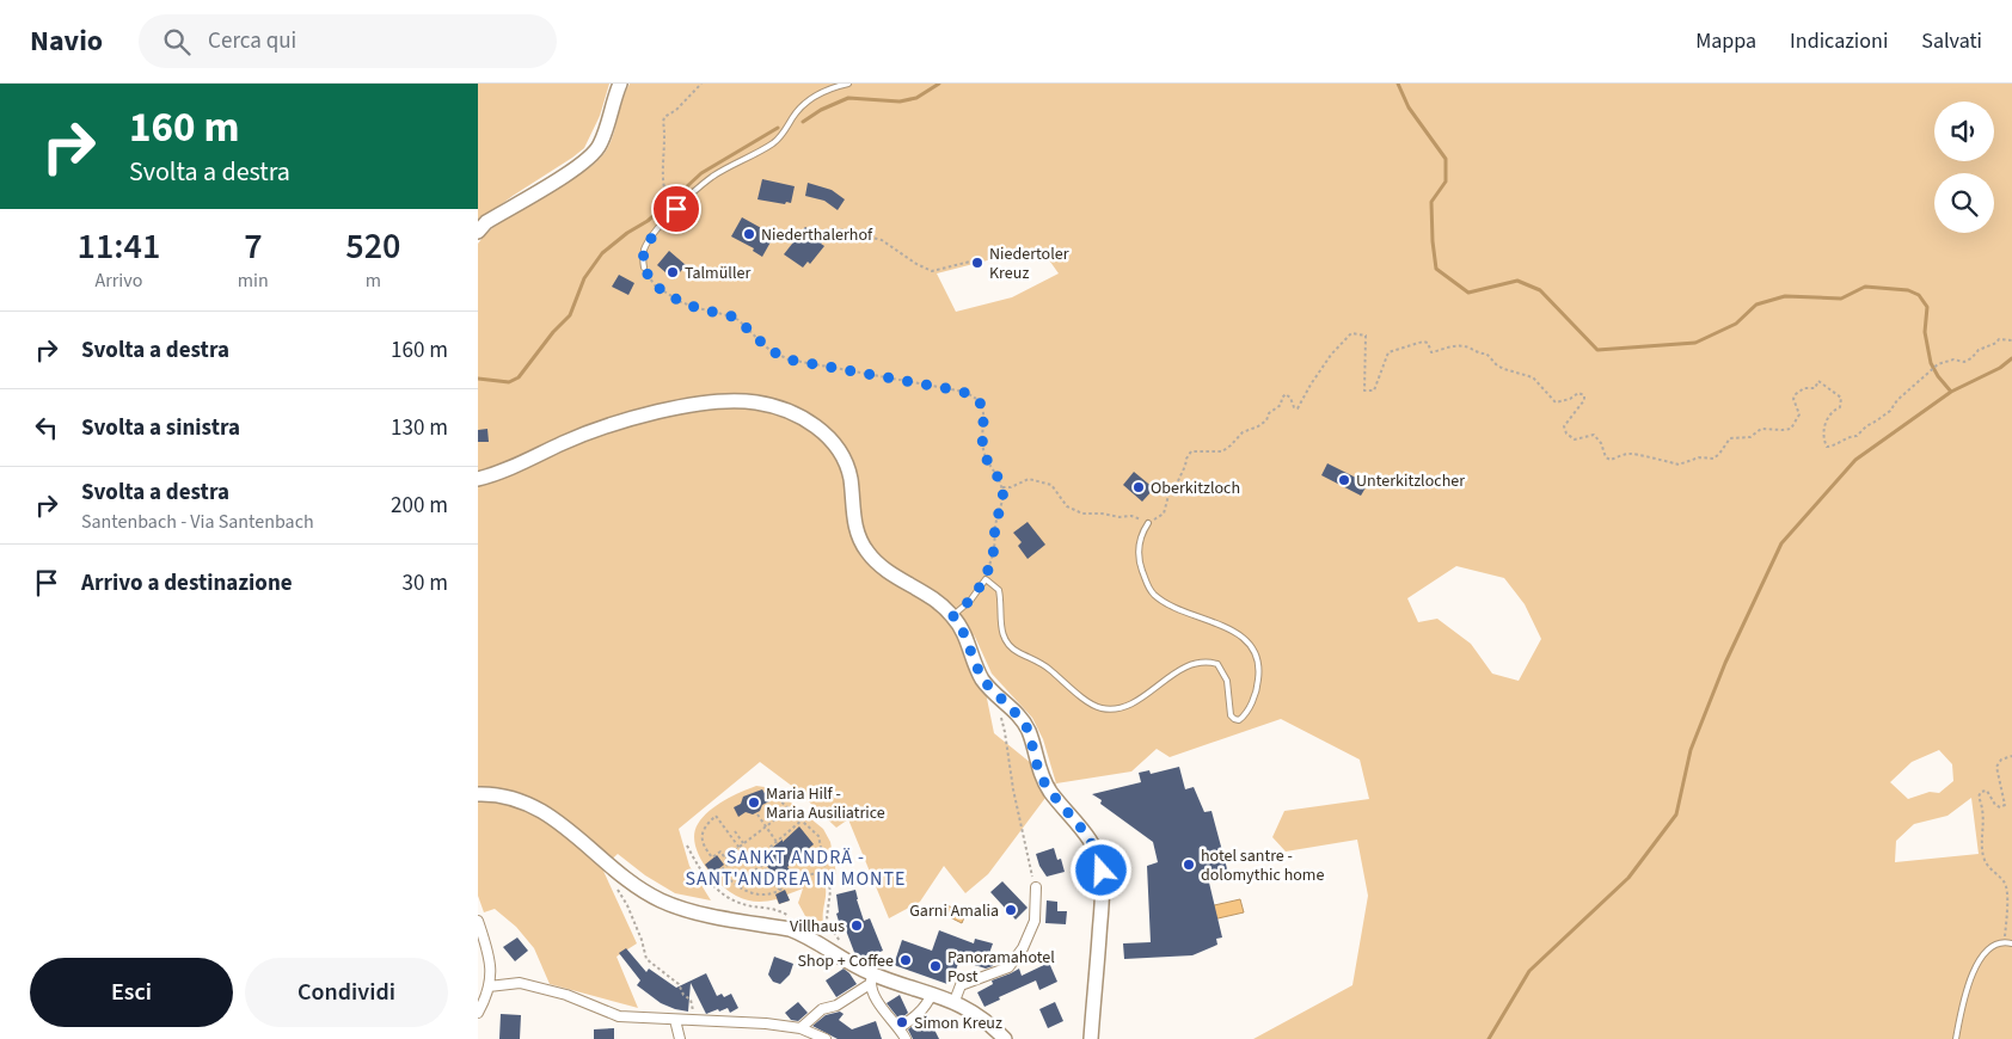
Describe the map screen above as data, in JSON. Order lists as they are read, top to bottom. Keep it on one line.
{"districts":["SANKT ANDRÄ - SANT'ANDREA IN MONTE"],"places":["Niederthalerhof","Niedertoler Kreuz","Talmüller","Unterkitzlocher","Oberkitzloch","Maria Hilf - Maria Ausiliatrice","hotel santre - dolomythic home","Garni Amalia","Villhaus","Shop + Coffee","Panoramahotel Post","Simon Kreuz"],"page":{"header":"Navio","search":"Cerca qui","nav":["Mappa","Indicazioni","Salvati"],"turn":["160 m","Svolta a destra"],"eta":["11:41","Arrivo","7","min","520","m"],"list":[{"name":"Svolta a destra","value":"160 m"},{"name":"Svolta a sinistra","value":"130 m"},{"name":"Svolta a destra","note":"Santenbach - Via Santenbach","value":"200 m"},{"name":"Arrivo a destinazione","value":"30 m"}],"buttons":["Esci","Condividi"]}}
